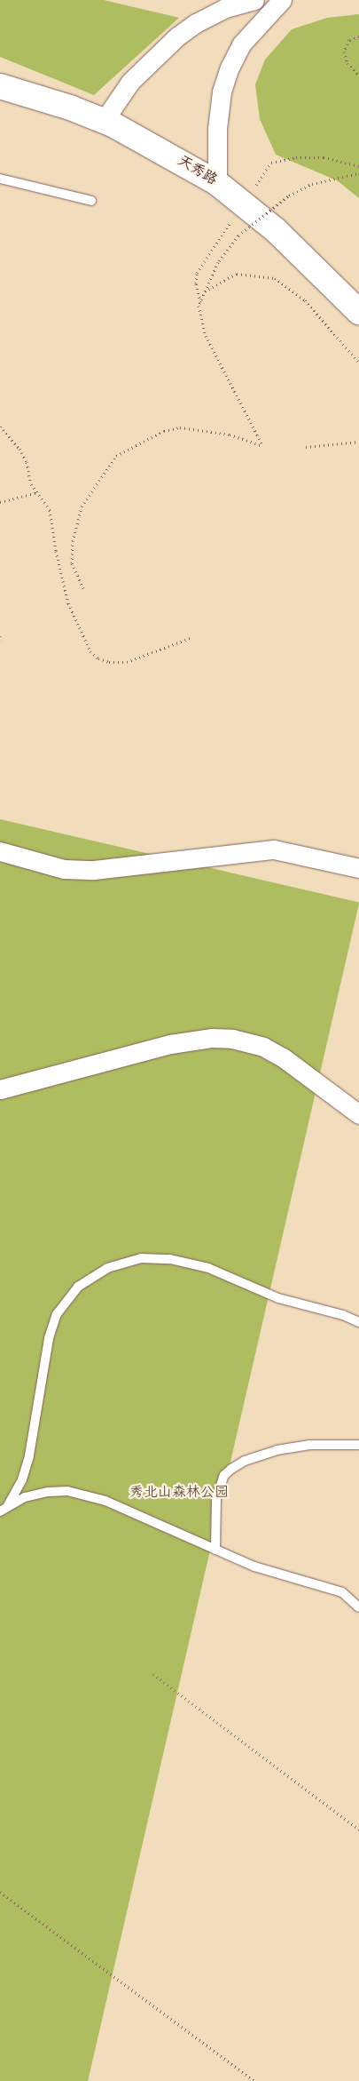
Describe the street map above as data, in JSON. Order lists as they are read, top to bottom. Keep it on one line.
{"streets":{"main road":["天秀路"]},"parks":["秀北山森林公园"]}
